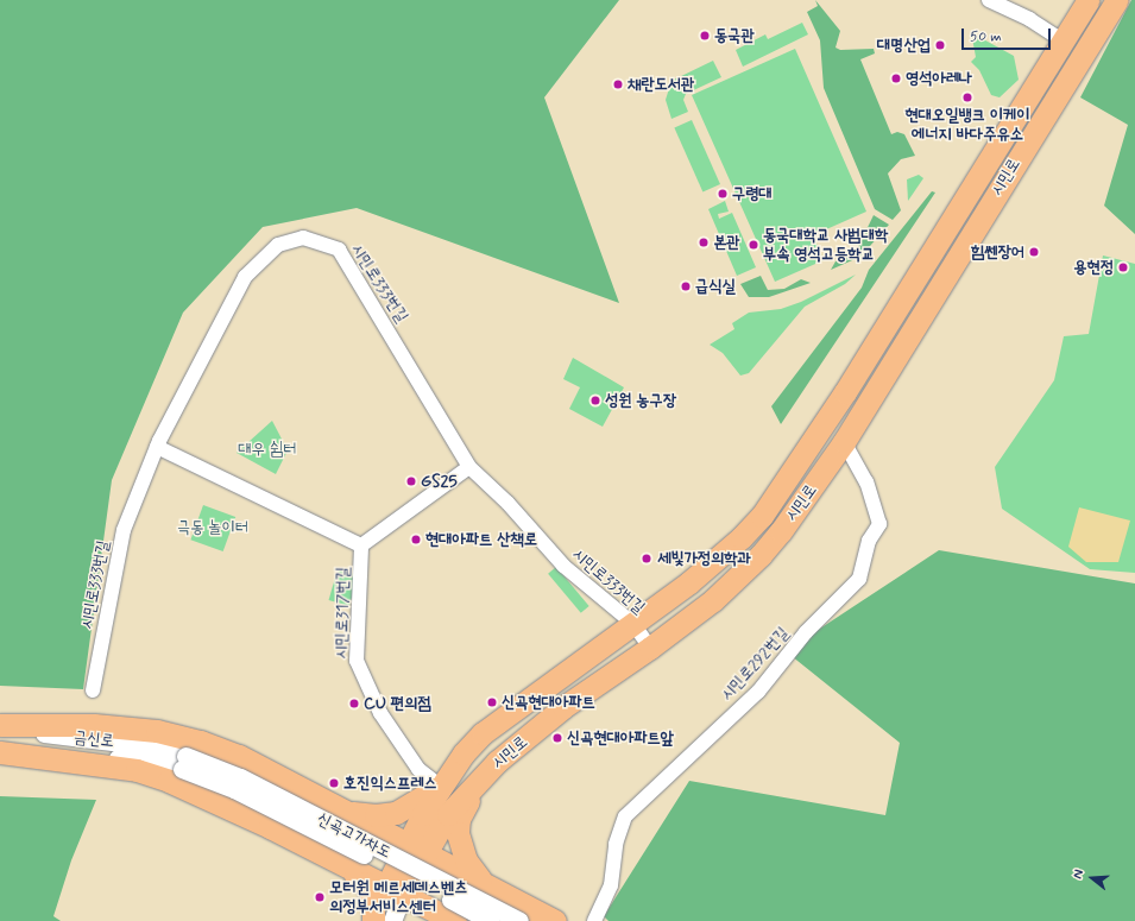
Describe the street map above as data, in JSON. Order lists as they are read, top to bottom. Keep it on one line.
{"streets":{"main road":["시민로"],"street":["시민로333번길","시민로317번길","시민로292번길","금신로","신곡고가차도"]},"crossings":[["시민로","시민로333번길"],["시민로","시민로317번길"],["시민로","시민로292번길"],["시민로333번길","시민로317번길"],["금신로","신곡고가차도"]],"parks":["대우 쉼터","극동 놀이터"],"places":["동국관","대명산업","영석아레나","채란도서관","현대오일뱅크 이케이 에너지 바다주유소","구령대","본관","동국대학교 사범대학 부속 영석고등학교","힘쎈장어","용현정","급식실","성원 농구장","GS25","현대아파트 산책로","세빛가정의학과","신곡현대아파트","CU 편의점","신곡현대아파트앞","호진익스프레스","모터원 메르세데스벤츠 의정부서비스센터"],"scale_bar":"50 m","north":"left"}
